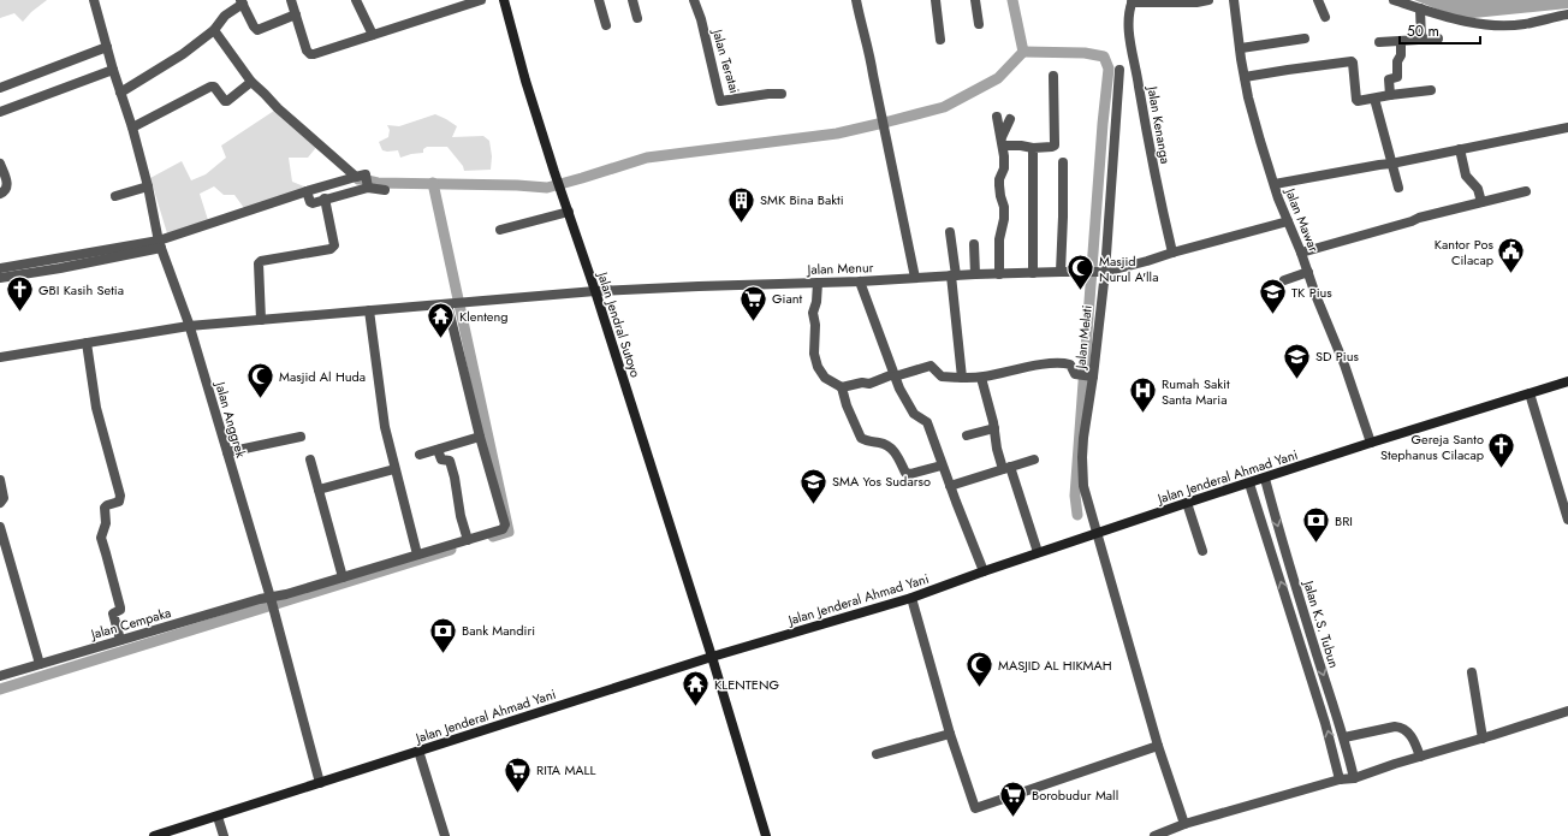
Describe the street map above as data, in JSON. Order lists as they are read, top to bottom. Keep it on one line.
{"streets":{"main road":["Jalan Jendral Sutoyo","Jalan Jenderal Ahmad Yani"],"street":["Jalan Teratai","Jalan Kenanga","Jalan Mawar","Jalan Menur","Jalan Melati","Jalan Anggrek","Jalan Cempaka","Jalan K.S. Tubun"]},"crossings":[["Jalan Mawar","Jalan Jenderal Ahmad Yani"],["Jalan Menur","Jalan Jendral Sutoyo"],["Jalan Menur","Jalan Melati"],["Jalan Menur","Jalan Anggrek"],["Jalan Jendral Sutoyo","Jalan Jenderal Ahmad Yani"],["Jalan Melati","Jalan Jenderal Ahmad Yani"],["Jalan Anggrek","Jalan Jenderal Ahmad Yani"],["Jalan Anggrek","Jalan Cempaka"],["Jalan Jenderal Ahmad Yani","Jalan K.S. Tubun"]],"places":{"building":["SMK Bina Bakti"],"public building":["Kantor Pos Cilacap"],"mosque":["Masjid Nurul A'lla","Masjid Al Huda","MASJID AL HIKMAH"],"church":["GBI Kasih Setia","Gereja Santo Stephanus Cilacap"],"school or university":["TK Pius","SD Pius","SMA Yos Sudarso"],"supermarket":["Giant","RITA MALL","Borobudur Mall"],"temple":["Klenteng","KLENTENG"],"hospital":["Rumah Sakit Santa Maria"],"bank":["BRI","Bank Mandiri"]},"scale_bar":"50 m"}
